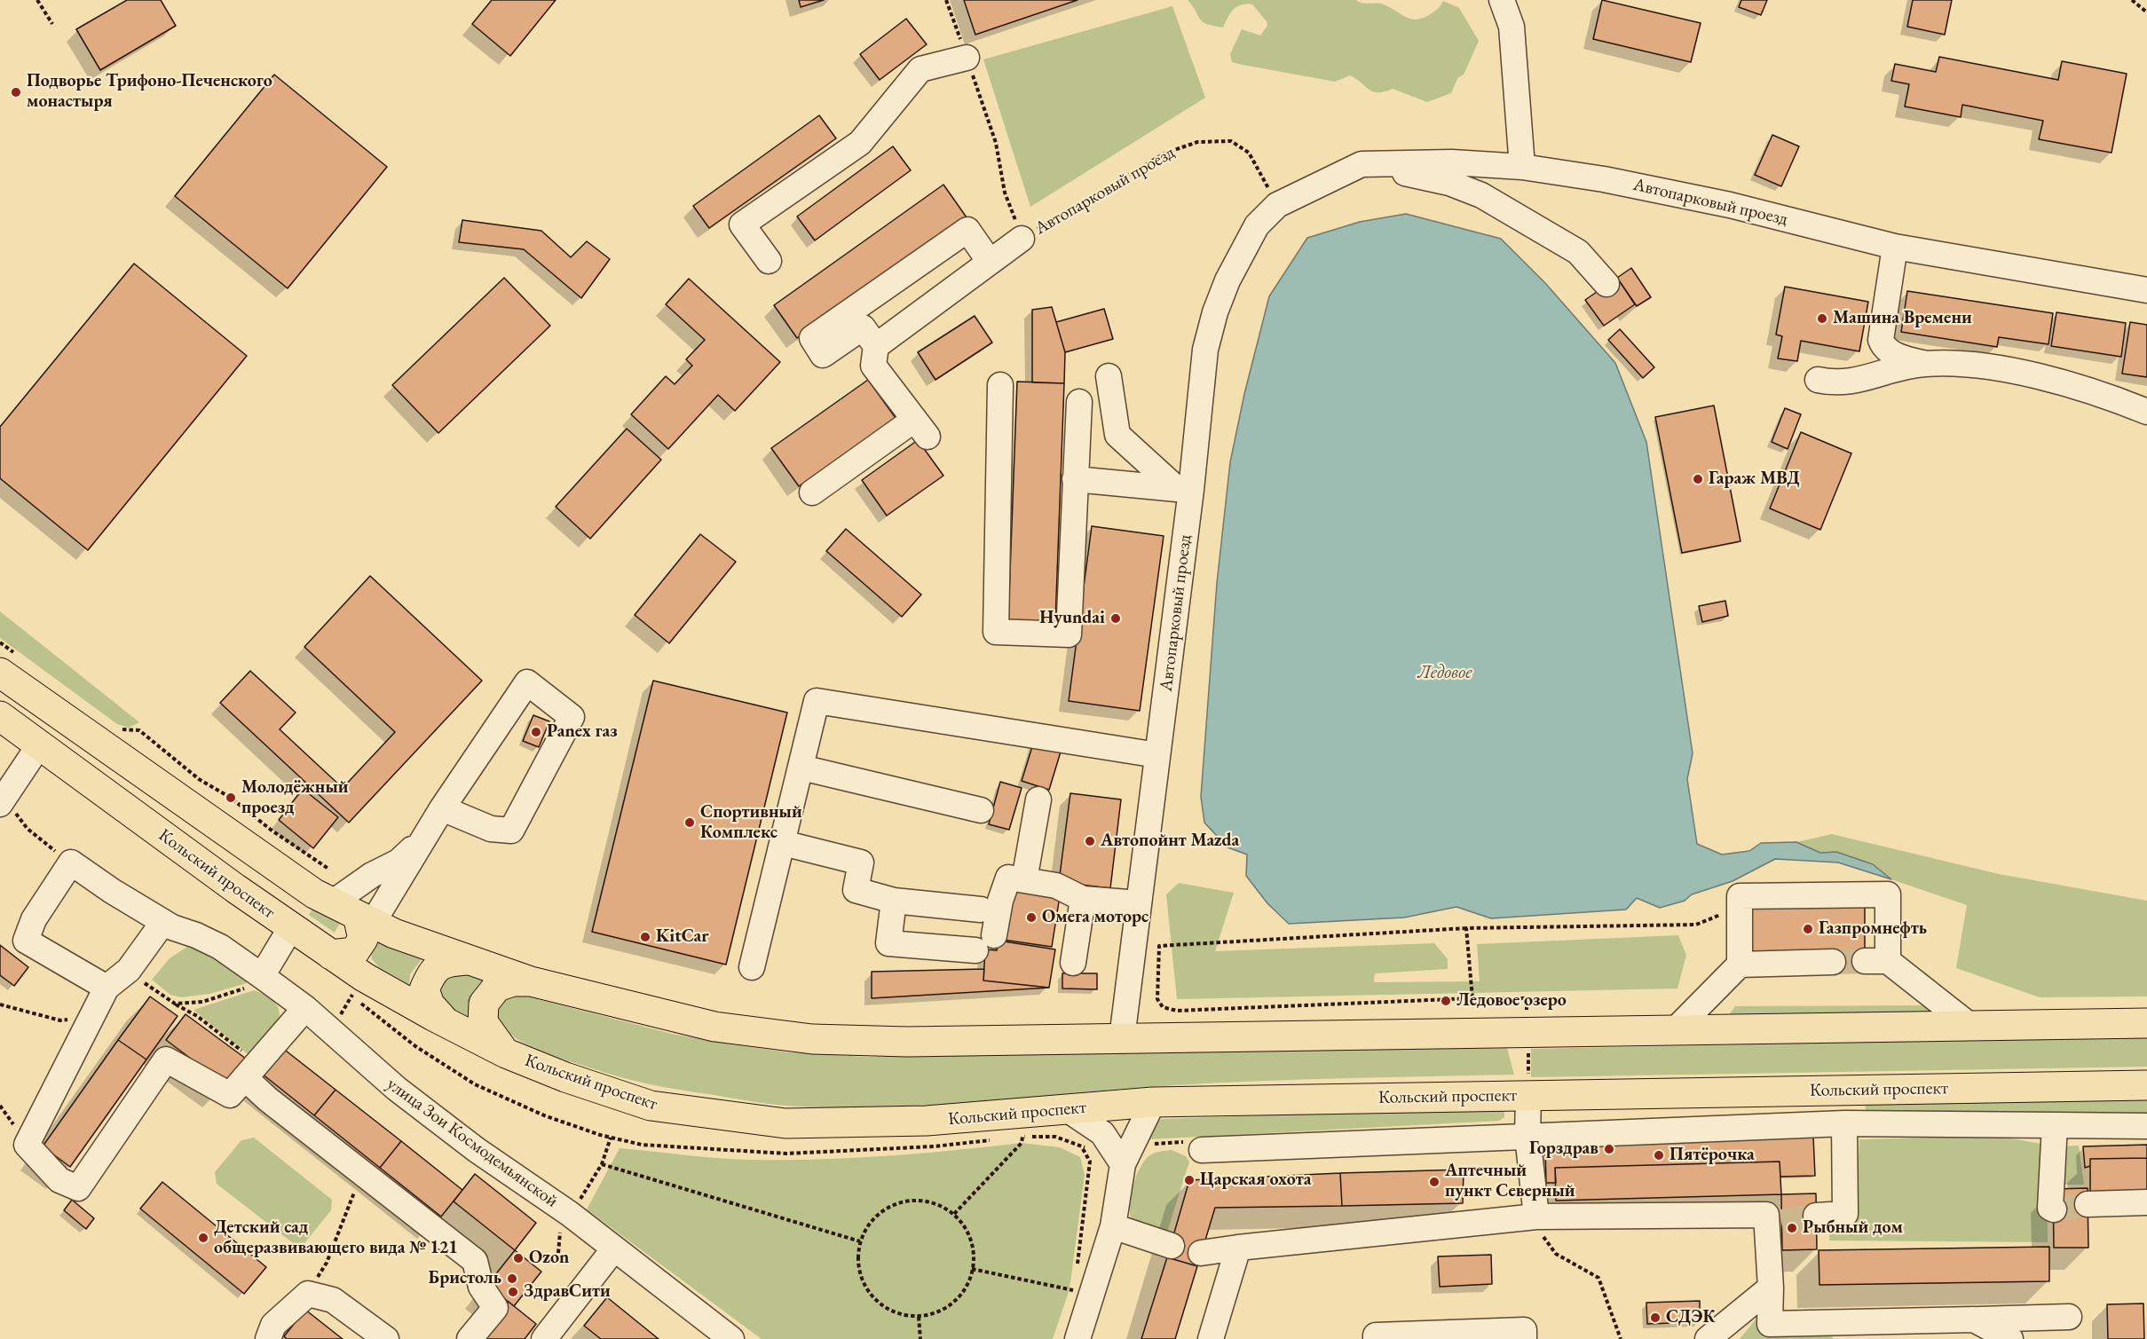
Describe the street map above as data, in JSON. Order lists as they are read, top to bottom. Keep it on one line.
{"streets":{"main road":["Кольский проспект"],"street":["Автопарковый проезд","улица Зои Космодемьянской"]},"crossings":[["Автопарковый проезд","Кольский проспект"]],"water":["Ледовое"],"places":["Подворье Трифоно-Печенского монастыря","Машина Времени","Гараж МВД","Hyundai","Panex газ","Молодёжный проезд","Спортивный Комплекс","Автопойнт Mazda","Омега моторс","Газпромнефть","KitCar","Ледовое озеро","Горздрав","Пятёрочка","Царская охота","Аптечный пункт Северный","Рыбный дом","Детский сад общеразвивающего вида № 121","Ozon","Бристоль","ЗдравСити","СДЭК"]}
